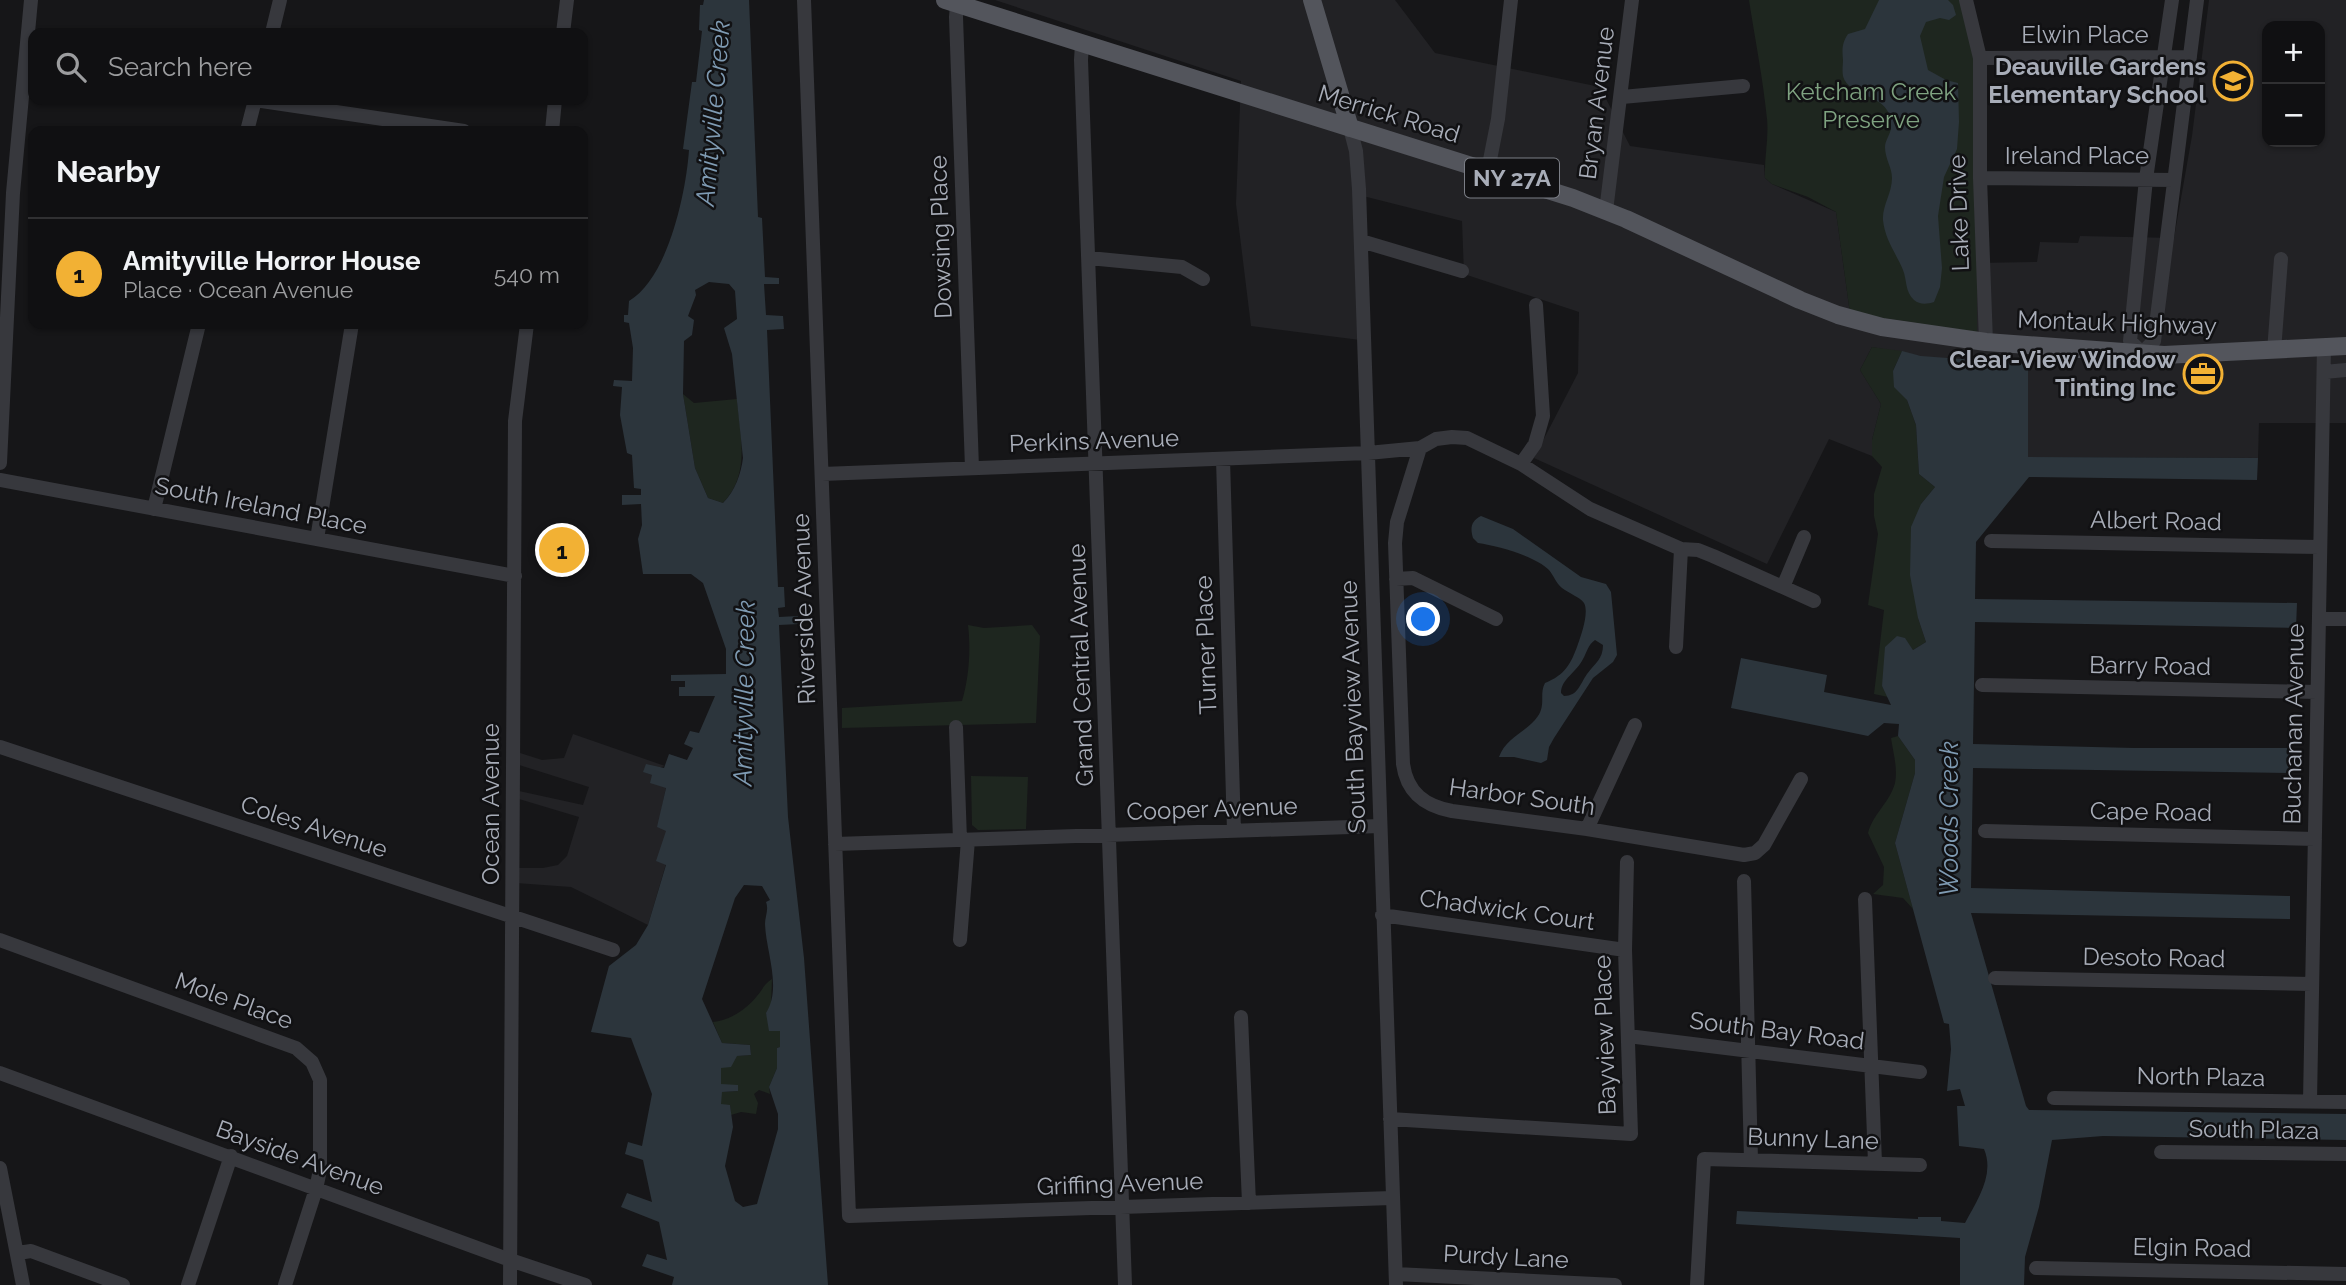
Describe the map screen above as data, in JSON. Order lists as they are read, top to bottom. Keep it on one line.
{"streets":{"main road":["Merrick Road","NY 27A","Montauk Highway"],"street":["Elwin Place","Bryan Avenue","Ireland Place","Lake Drive","Dowsing Place","Perkins Avenue","South Ireland Place","Albert Road","Riverside Avenue","Turner Place","Grand Central Avenue","Barry Road","South Bayview Avenue","Buchanan Avenue","Harbor South","Ocean Avenue","Cooper Avenue","Cape Road","Coles Avenue","Chadwick Court","Desoto Road","Mole Place","South Bay Road","Bayview Place","North Plaza","South Plaza","Bunny Lane","Bayside Avenue","Griffing Avenue","Elgin Road","Purdy Lane"]},"crossings":[["Elwin Place","Lake Drive"],["Bryan Avenue","Merrick Road"],["Merrick Road","Dowsing Place"],["Merrick Road","Montauk Highway"],["Merrick Road","Grand Central Avenue"],["Merrick Road","South Bayview Avenue"],["Ireland Place","Lake Drive"],["Lake Drive","Montauk Highway"],["Dowsing Place","Perkins Avenue"],["Montauk Highway","Buchanan Avenue"],["Perkins Avenue","Riverside Avenue"],["Perkins Avenue","Turner Place"],["Perkins Avenue","Grand Central Avenue"],["Perkins Avenue","South Bayview Avenue"],["Perkins Avenue","Harbor South"],["South Ireland Place","Ocean Avenue"],["Albert Road","Buchanan Avenue"],["Riverside Avenue","Cooper Avenue"],["Riverside Avenue","Griffing Avenue"],["Turner Place","Cooper Avenue"],["Grand Central Avenue","Cooper Avenue"],["Grand Central Avenue","Griffing Avenue"],["Barry Road","Buchanan Avenue"],["South Bayview Avenue","Cooper Avenue"],["South Bayview Avenue","Chadwick Court"],["South Bayview Avenue","Bayview Place"],["South Bayview Avenue","Griffing Avenue"],["South Bayview Avenue","Purdy Lane"],["Buchanan Avenue","Cape Road"],["Buchanan Avenue","Desoto Road"],["Buchanan Avenue","North Plaza"],["Ocean Avenue","Coles Avenue"],["Ocean Avenue","Bayside Avenue"],["Chadwick Court","Bayview Place"],["Mole Place","Bayside Avenue"],["South Bay Road","Bayview Place"]],"water":["Amityville Creek","Woods Creek"],"parks":["Ketcham Creek Preserve"],"places":{"school or university":["Deauville Gardens Elementary School"],"office":["Clear-View Window Tinting Inc"]},"page":{"map_buttons":["+","−"],"search":"Search here","heading":"Nearby","list":[{"mark":"1","name":"Amityville Horror House","note":"Place · Ocean Avenue","value":"540 m"}],"pins":"1"}}
